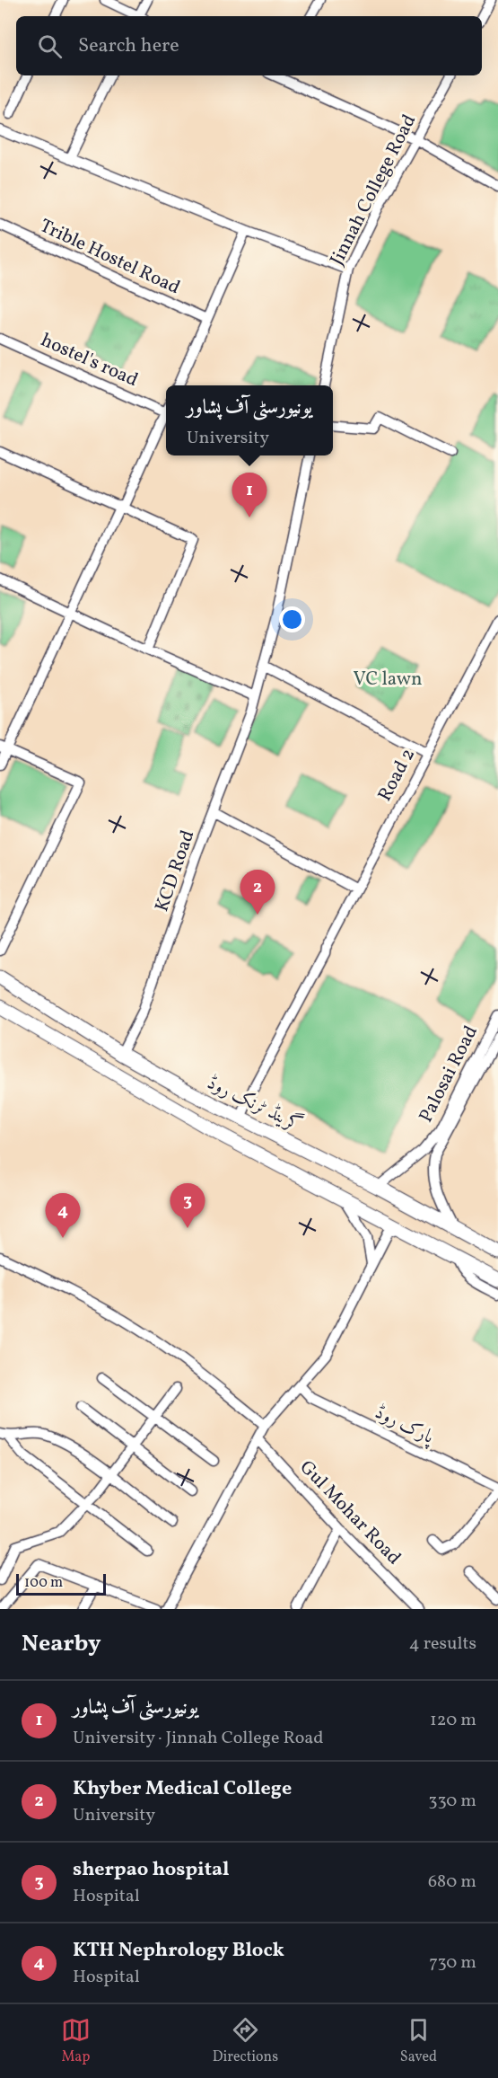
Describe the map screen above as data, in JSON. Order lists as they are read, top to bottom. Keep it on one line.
{"streets":{"highway":["گرینڈ ٹرنک روڈ"],"street":["Jinnah College Road","Trible Hostel Road","hostel's road","Road 2","KCD Road","Palosai Road","پارک روڈ","Gul Mohar Road"]},"crossings":[["Road 2","گرینڈ ٹرنک روڈ"],["KCD Road","گرینڈ ٹرنک روڈ"],["Palosai Road","گرینڈ ٹرنک روڈ"]],"parks":["VC lawn"],"scale_bar":"100 m","page":{"search":"Search here","popup":["یونیورسٹی آف پشاور","University"],"pins":["1","2","3","4"],"scale":"100 m","heading":["Nearby","4 results"],"list":[{"mark":"1","name":"یونیورسٹی آف پشاور","note":"University · Jinnah College Road","value":"120 m"},{"mark":"2","name":"Khyber Medical College","note":"University","value":"330 m"},{"mark":"3","name":"sherpao hospital","note":"Hospital","value":"680 m"},{"mark":"4","name":"KTH Nephrology Block","note":"Hospital","value":"730 m"}],"nav":["Map","Directions","Saved"]}}
